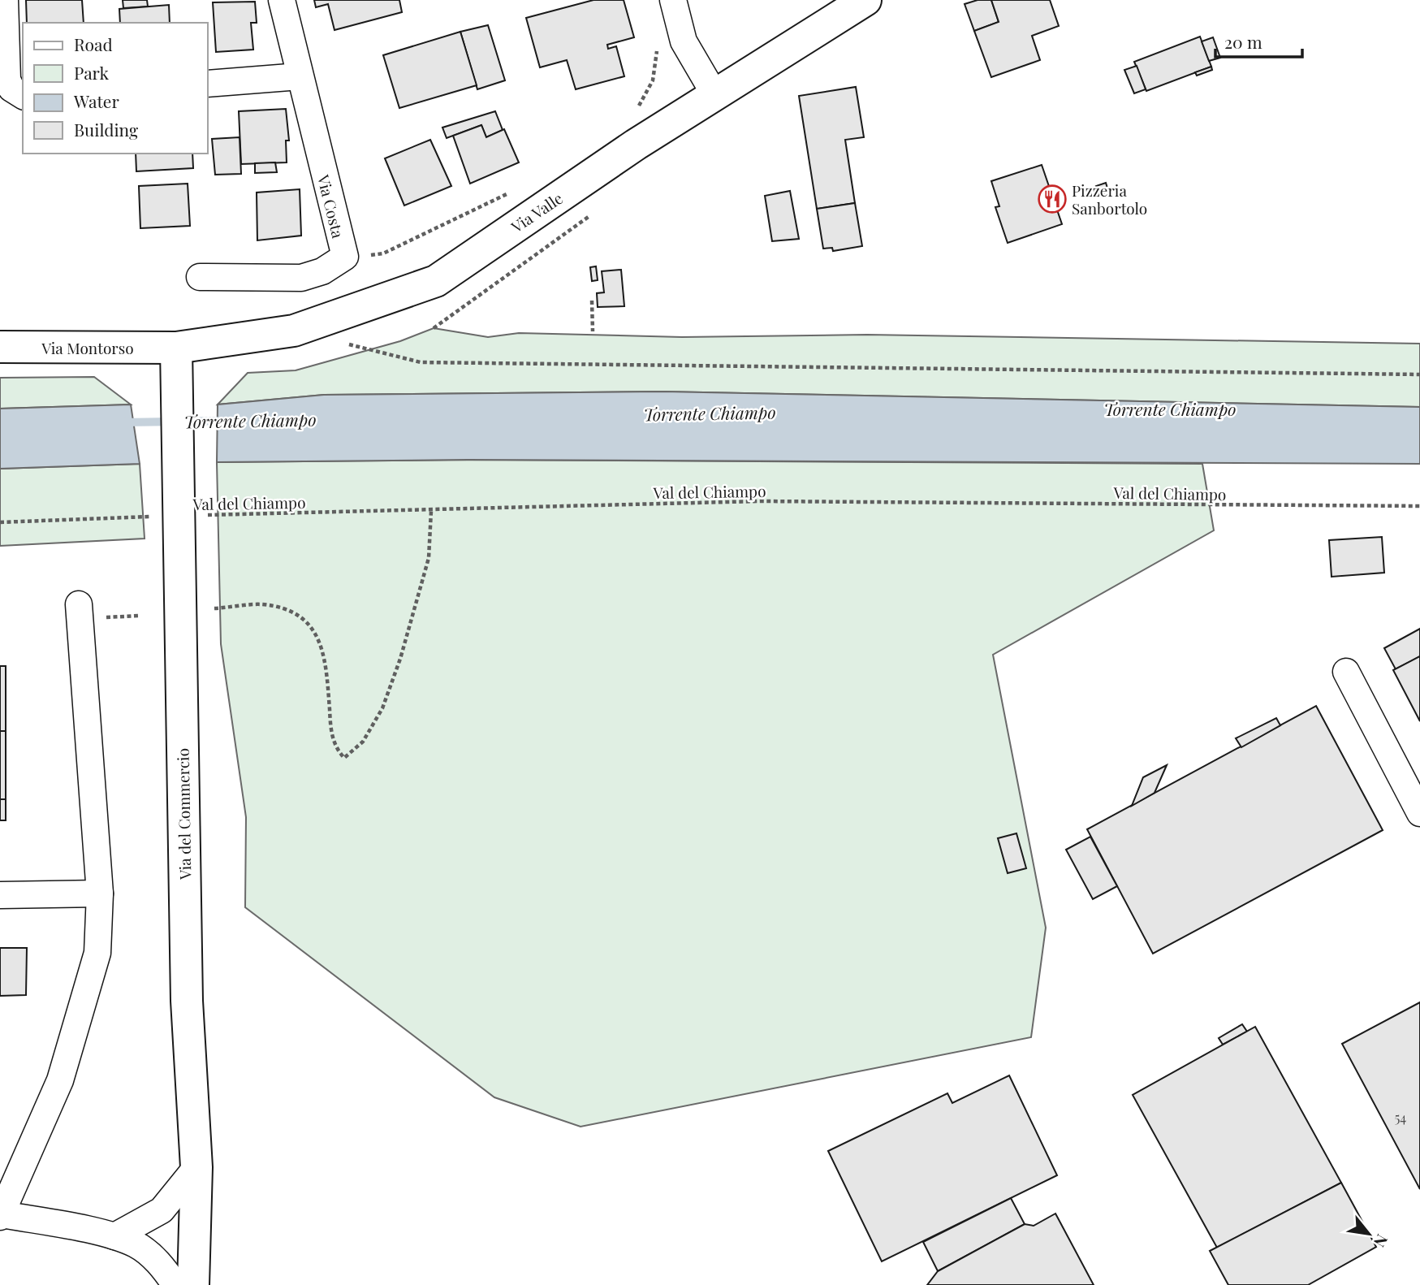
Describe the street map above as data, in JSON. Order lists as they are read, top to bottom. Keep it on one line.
{"streets":{"main road":["Via Valle","Via Montorso","Via del Commercio"],"street":["Via Costa"],"path":["Val del Chiampo"]},"crossings":[["Via Valle","Via Montorso"],["Via Valle","Via del Commercio"],["Via Montorso","Via del Commercio"],["Val del Chiampo","Via del Commercio"]],"water":["Torrente Chiampo"],"places":{"restaurant":["Pizzeria Sanbortolo"]},"house_numbers":["54"],"legend":["Road","Park","Water","Building"],"scale_bar":"20 m","north":"bottom right"}
